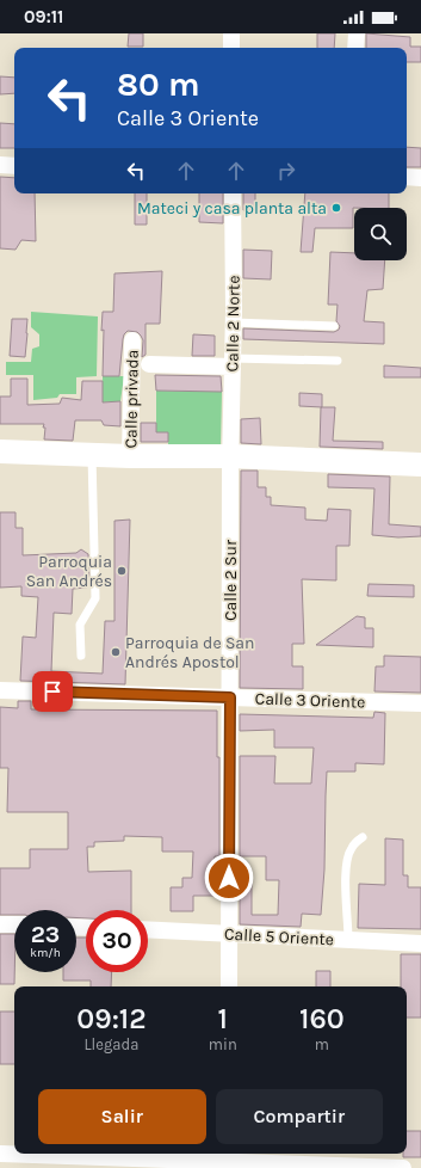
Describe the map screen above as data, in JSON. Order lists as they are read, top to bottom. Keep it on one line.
{"streets":{"street":["Calle 2 Norte","Calle privada","Calle 2 Sur","Calle 3 Oriente","Calle 5 Oriente"]},"crossings":[["Calle 2 Norte","Calle privada"],["Calle 2 Norte","Calle 2 Sur"],["Calle 2 Sur","Calle 3 Oriente"],["Calle 2 Sur","Calle 5 Oriente"]],"places":["Mateci y casa planta alta","Parroquia San Andrés","Parroquia de San Andrés Apostol"],"page":{"status":"09:11","turn":["80 m","Calle 3 Oriente"],"speed":"23 km/h","limit":"30","eta":["09:12","Llegada","1","min","160","m"],"buttons":["Salir","Compartir"]}}
